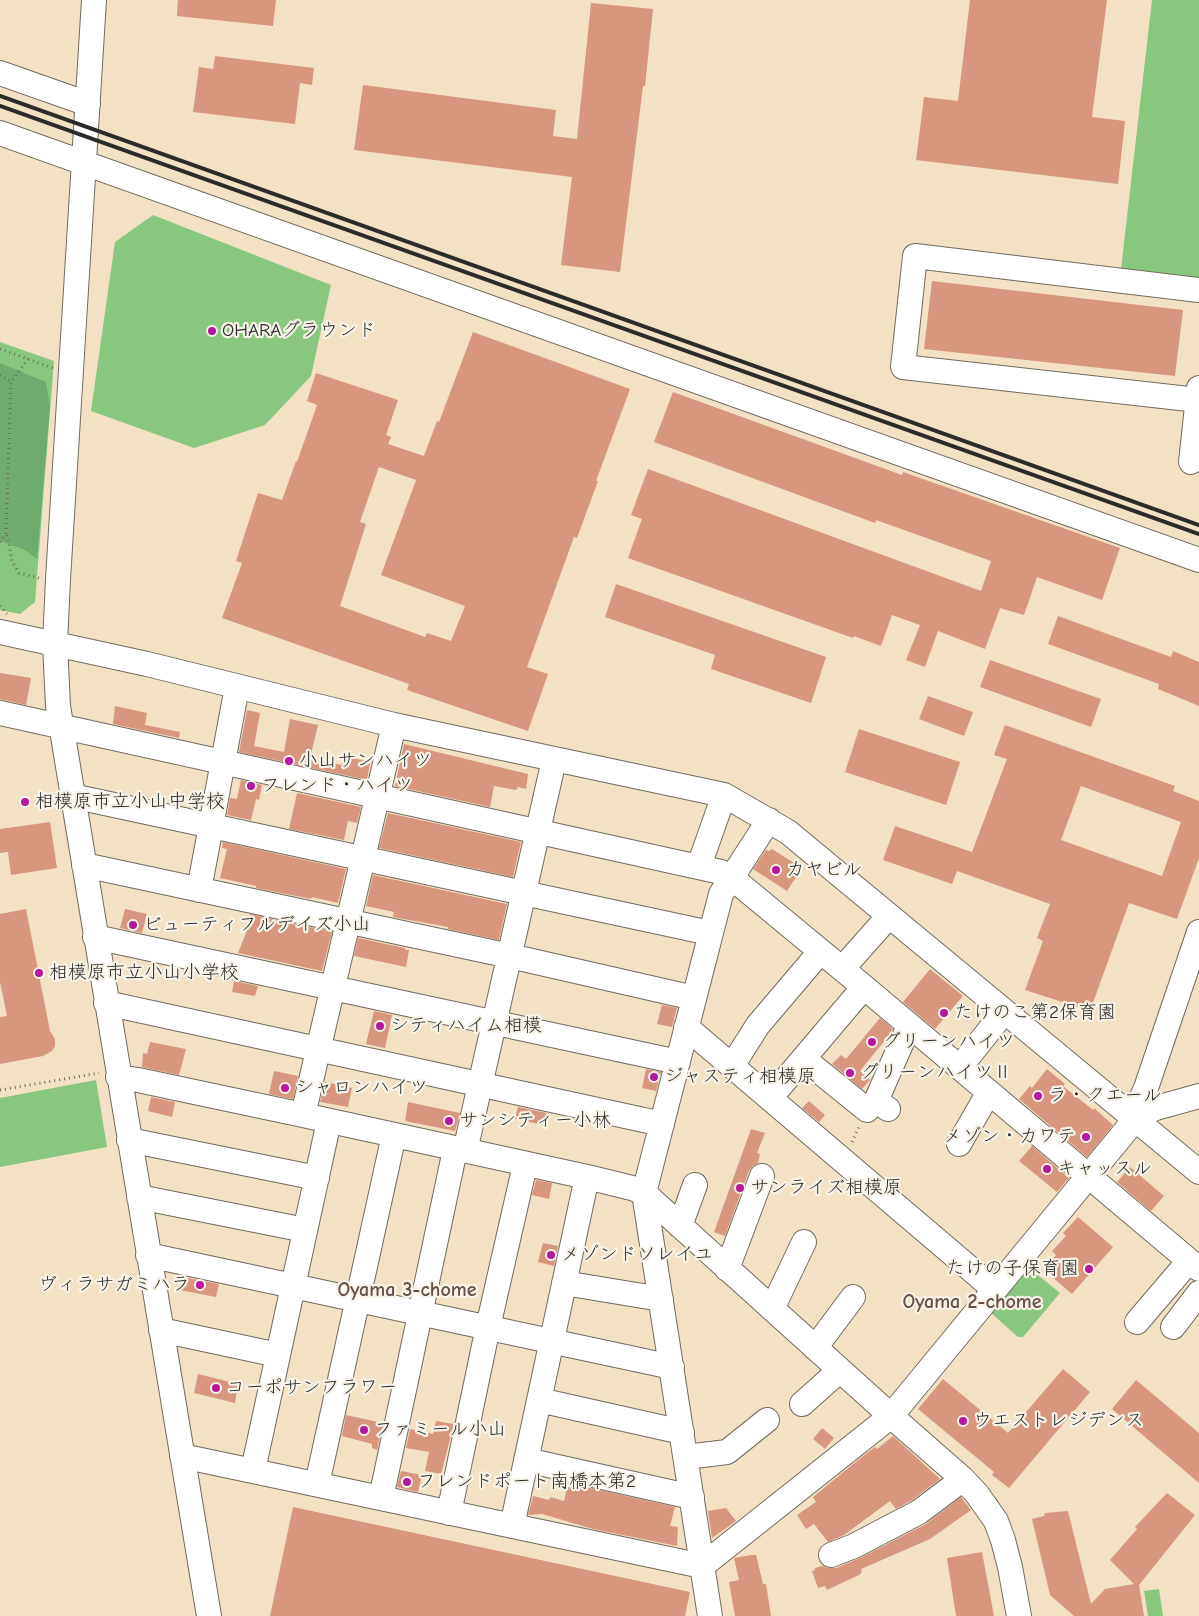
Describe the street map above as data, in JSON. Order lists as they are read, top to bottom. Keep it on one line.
{"districts":["Oyama 3-chome","Oyama 2-chome"],"places":["OHARAグラウンド","小山サンハイツ","フレンド・ハイツ","相模原市立小山中学校","カヤビル","ビューティフルデイズ小山","相模原市立小山小学校","たけのこ第2保育園","シティハイム相模","グリーンハイツ","グリーンハイツⅡ","ジャスティ相模原","シャロンハイツ","ラ・クエール","サンシティー小林","メゾン・カワテ","キャッスル","サンライズ相模原","メゾンドソレイユ","たけの子保育園","ヴィラサガミハラ","コーポサンフラワー","ウエストレジデンス","ファミール小山","フレンドポート南橋本第2"]}
